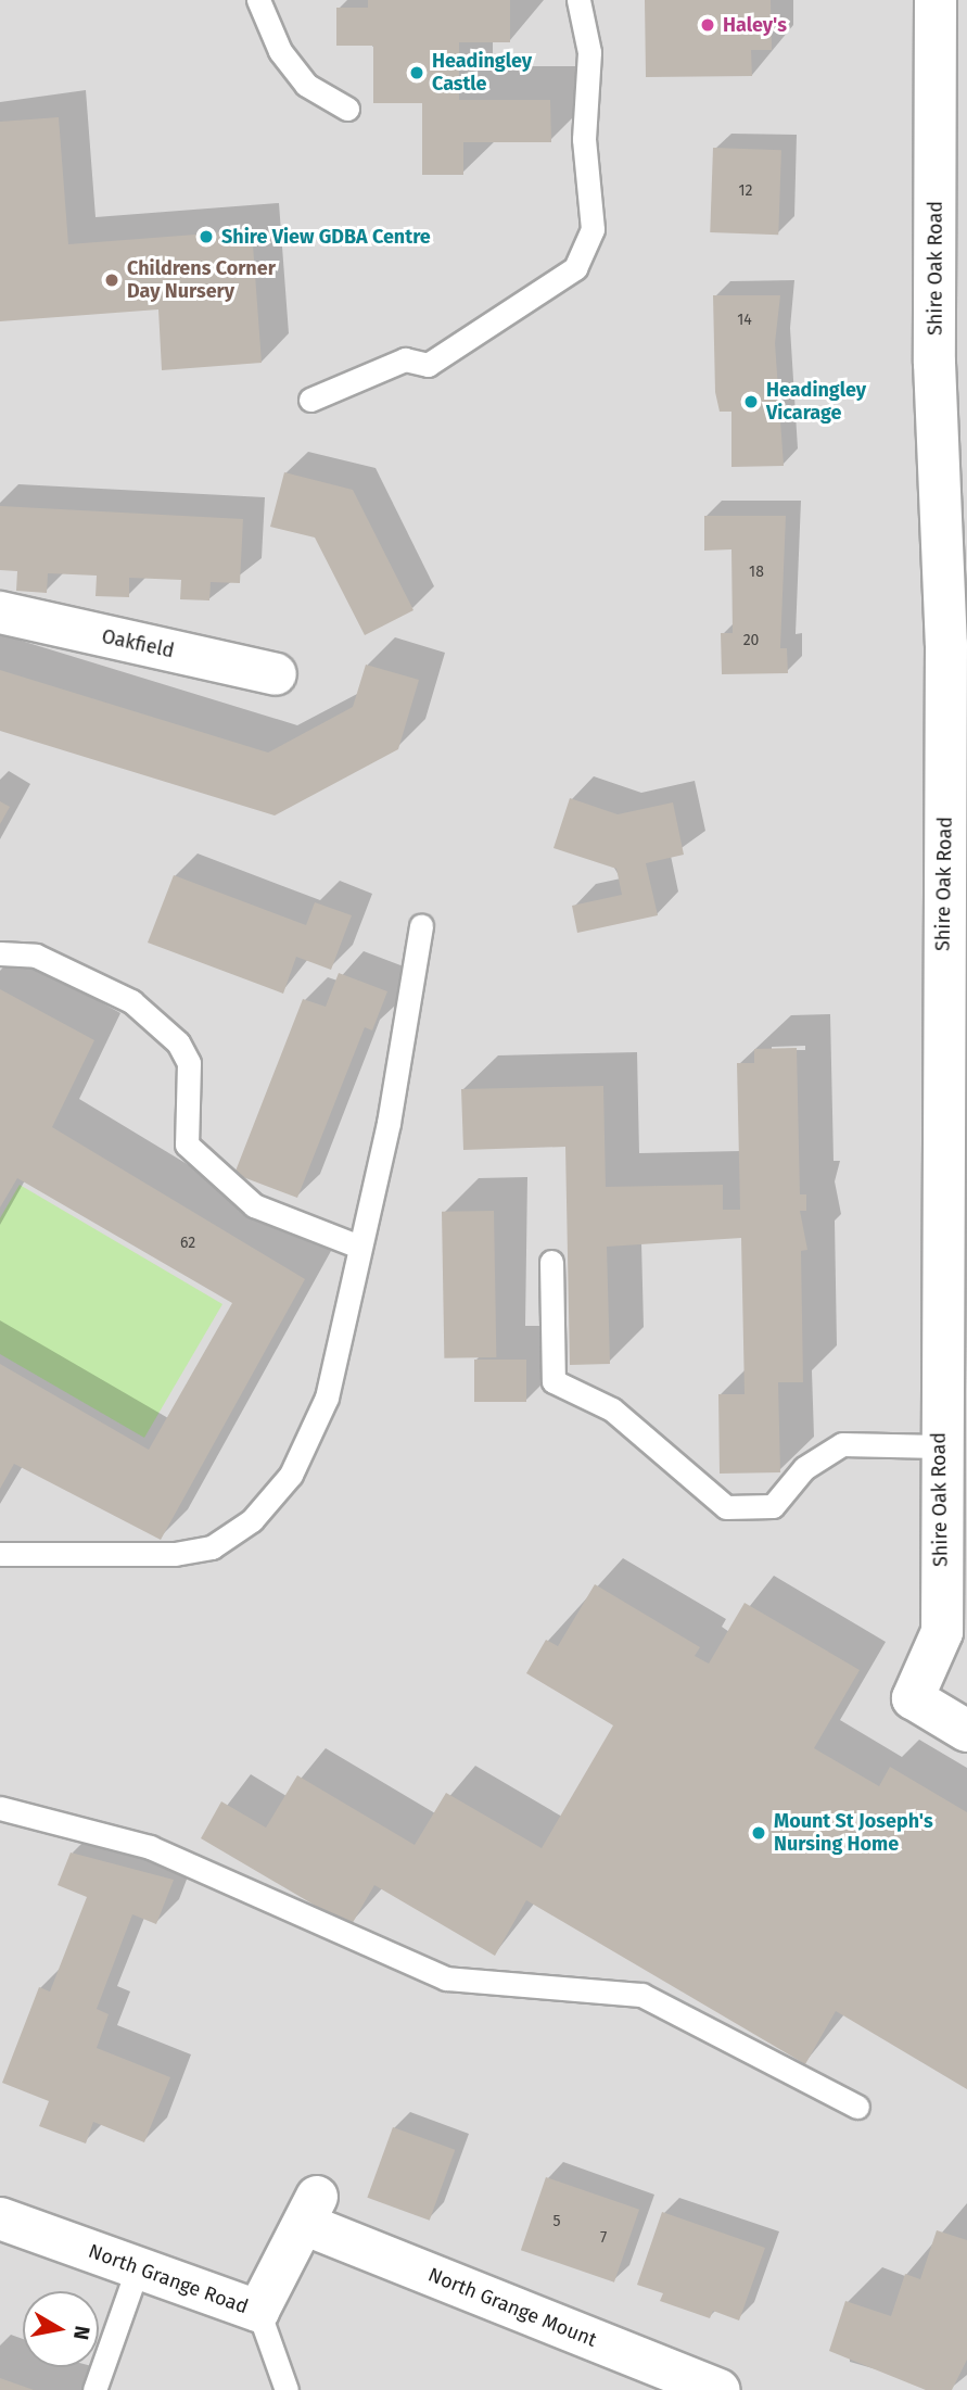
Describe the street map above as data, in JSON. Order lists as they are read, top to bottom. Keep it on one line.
{"streets":{"street":["Shire Oak Road","Oakfield","North Grange Road","North Grange Mount"]},"crossings":[["North Grange Road","North Grange Mount"]],"places":["Haley's","Headingley Castle","Shire View GDBA Centre","Childrens Corner Day Nursery","Headingley Vicarage","Mount St Joseph's Nursing Home"],"house_numbers":["12","14","18","20","62","5","7"],"north":"right"}
